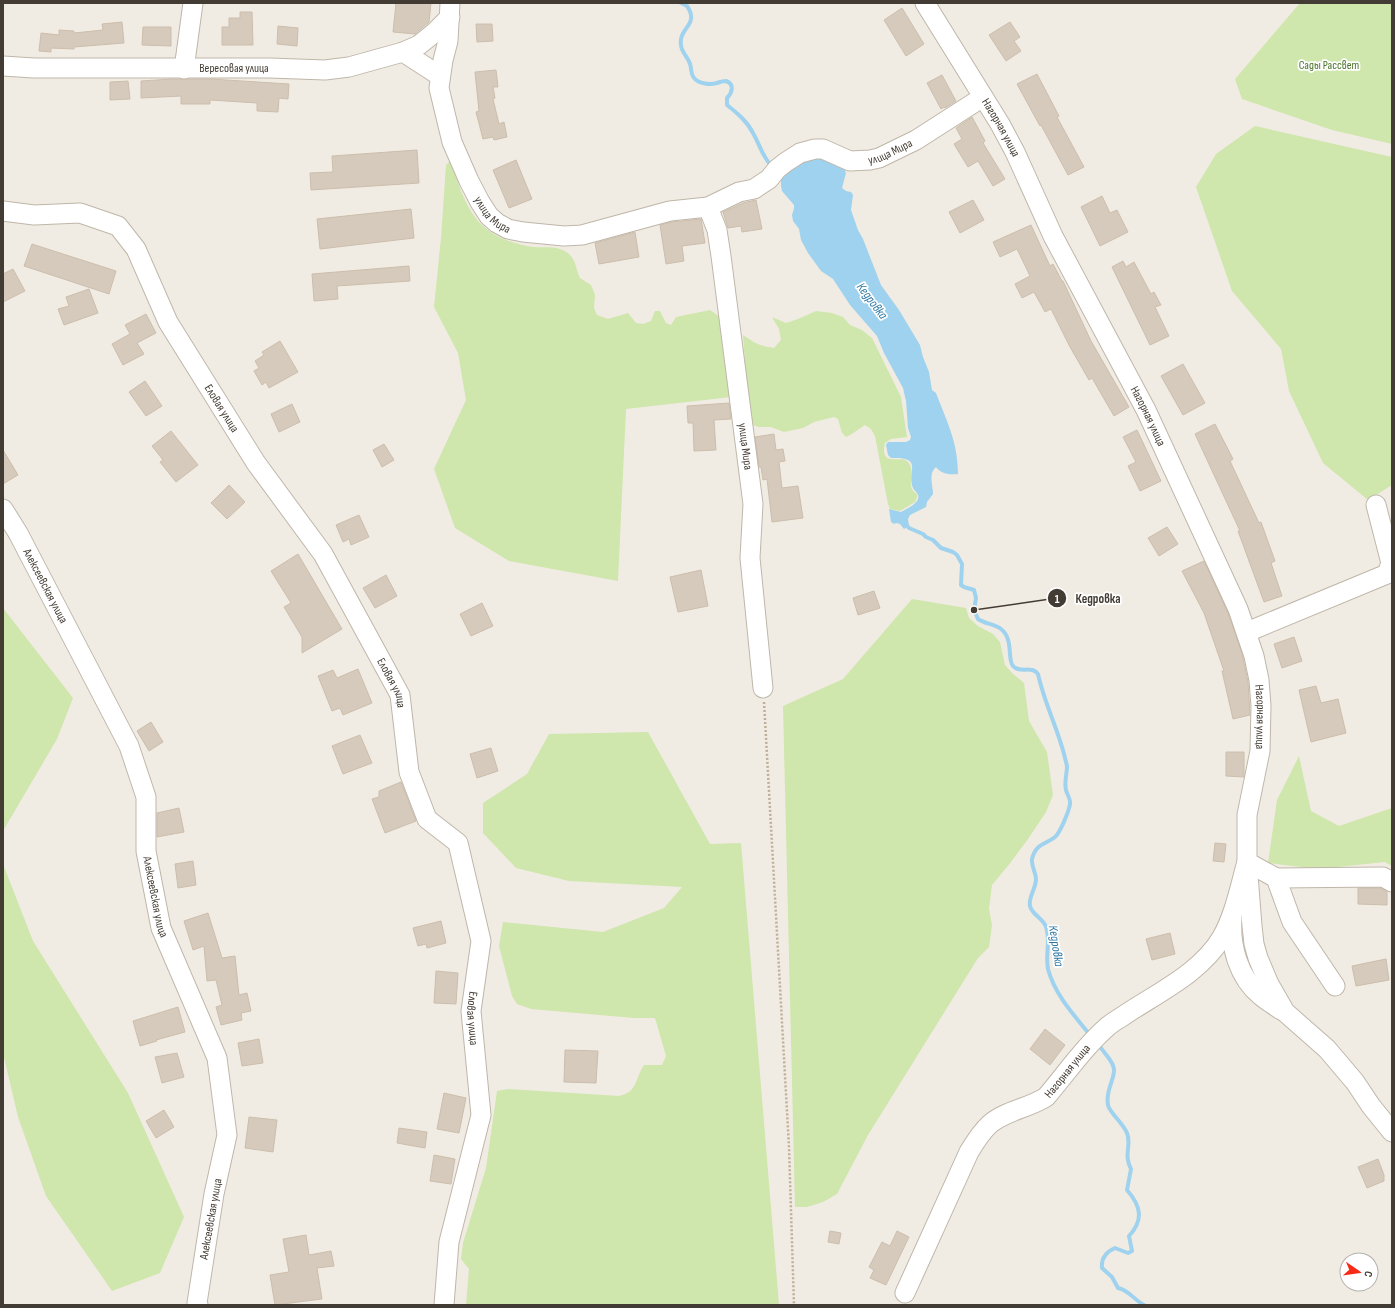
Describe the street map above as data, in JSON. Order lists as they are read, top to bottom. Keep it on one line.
{"streets":{"street":["Вересовая улица","Нагорная улица","улица Мира","Еловая улица","Алексеевская улица"]},"crossings":[["Вересовая улица","улица Мира"],["Нагорная улица","улица Мира"]],"water":["Кедровка"],"parks":["Сады Рассвет"],"places":["Кедровка"],"north":"right"}
